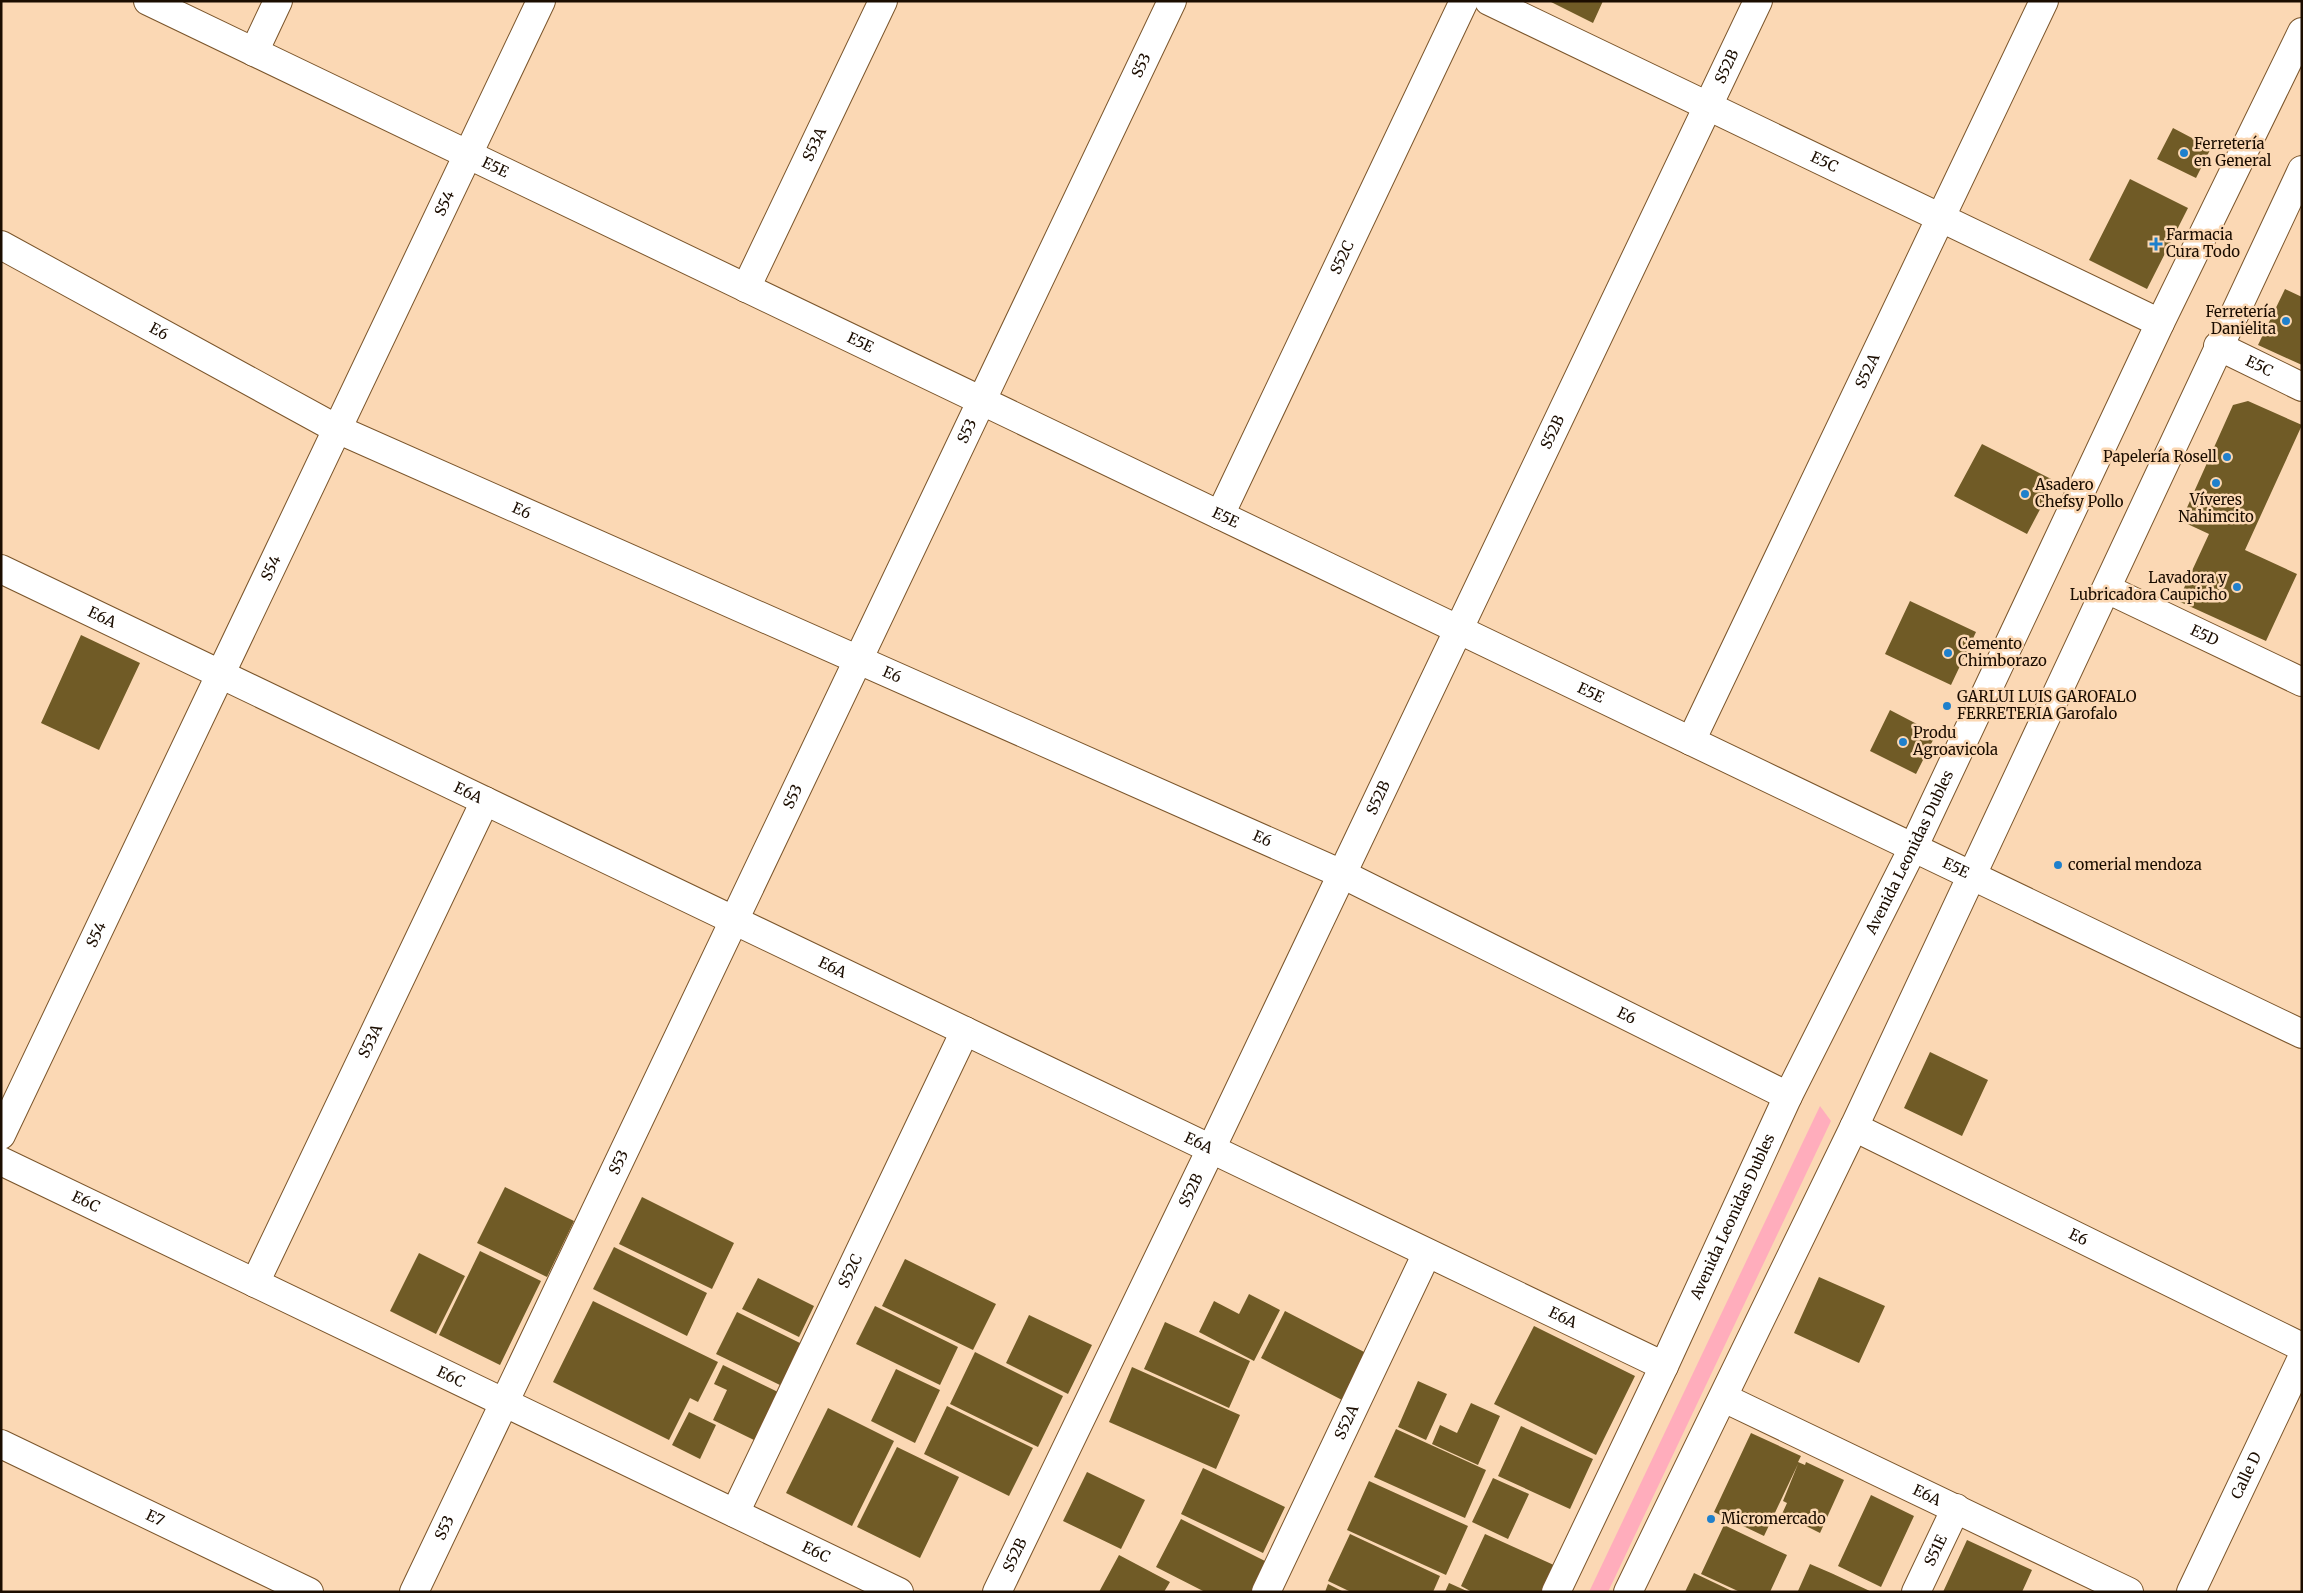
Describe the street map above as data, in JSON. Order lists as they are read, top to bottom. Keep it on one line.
{"streets":{"street":["S53","S52B","S53A","E5C","E5E","S54","S52C","E6","S52A","E6A","E5D","Avenida Leonidas Dubles","E6C","Calle D","E7","S51E"]},"crossings":[["S53","E5E"],["S53","E6"],["S53","E6A"],["S53","E6C"],["S52B","E5C"],["S52B","E5E"],["S52B","E6"],["S52B","E6A"],["S53A","E5E"],["S53A","E6A"],["S53A","E6C"],["E5C","S52A"],["E5C","Avenida Leonidas Dubles"],["E5E","S54"],["E5E","S52C"],["E5E","S52A"],["E5E","Avenida Leonidas Dubles"],["S54","E6"],["S54","E6A"],["S52C","E6A"],["S52C","E6C"],["E6","Avenida Leonidas Dubles"],["S52A","E6A"],["E6A","Avenida Leonidas Dubles"],["E6A","S51E"]],"places":{"other":["Ferretería en General","Ferretería Danielita","Papelería Rosell","Víveres Nahimcito","Asadero Chefsy Pollo","Lavadora y Lubricadora Caupicho","Cemento Chimborazo","GARLUI LUIS GAROFALO FERRETERIA Garofalo","Produ Agroavicola","comerial mendoza","Micromercado"],"health":["Farmacia Cura Todo"]}}
